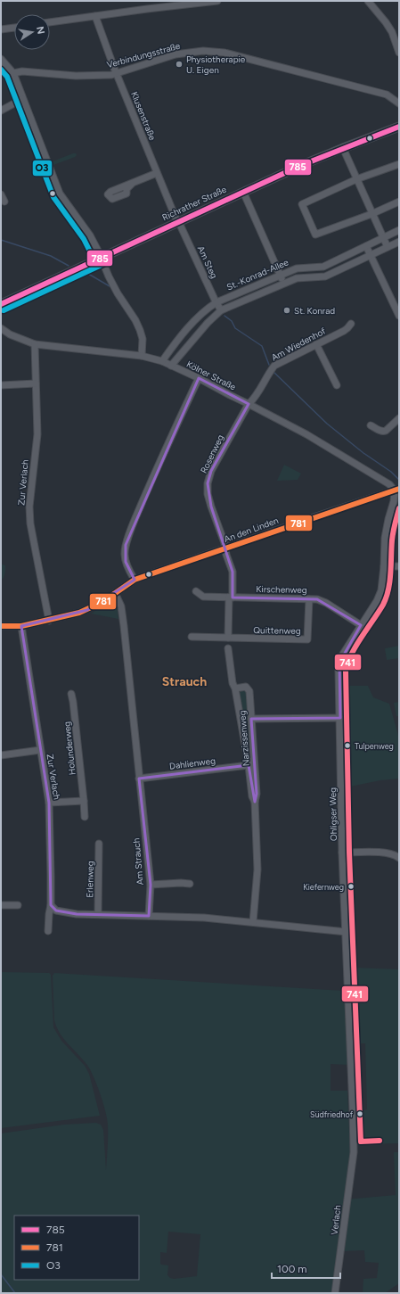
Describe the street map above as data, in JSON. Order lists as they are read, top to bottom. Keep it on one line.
{"streets":{"main road":["Richrather Straße"],"street":["Verbindungsstraße","Klusenstraße","Am Steg","St.-Konrad-Allee","Am Wiedenhof","Kölner Straße","Rosenweg","Zur Verlach","An den Linden","Kirschenweg","Quittenweg","Narzissenweg","Holunderweg","Dahlienweg","Ohligser Weg","Am Strauch","Erlenweg","Verlach"]},"crossings":[["Verbindungsstraße","Klusenstraße"],["Klusenstraße","Richrather Straße"],["Klusenstraße","Am Steg"],["Richrather Straße","Am Steg"],["Am Steg","St.-Konrad-Allee"],["St.-Konrad-Allee","Kölner Straße"],["Am Wiedenhof","Kölner Straße"],["Am Wiedenhof","Rosenweg"],["Kölner Straße","Rosenweg"],["Kölner Straße","Zur Verlach"],["Kölner Straße","An den Linden"],["Kölner Straße","Ohligser Weg"],["Rosenweg","An den Linden"],["Rosenweg","Kirschenweg"],["Zur Verlach","An den Linden"],["An den Linden","Ohligser Weg"],["An den Linden","Am Strauch"],["Kirschenweg","Quittenweg"],["Kirschenweg","Ohligser Weg"],["Narzissenweg","Dahlienweg"],["Dahlienweg","Am Strauch"],["Ohligser Weg","Verlach"]],"districts":["Strauch"],"places":["Physiotherapie U. Eigen","St. Konrad","Tulpenweg","Kiefernweg","Südfriedhof"],"lines":["transit line O3","transit line 785","transit line 781","transit line 741"],"legend":["785","781","O3"],"scale_bar":"100 m","north":"right"}
